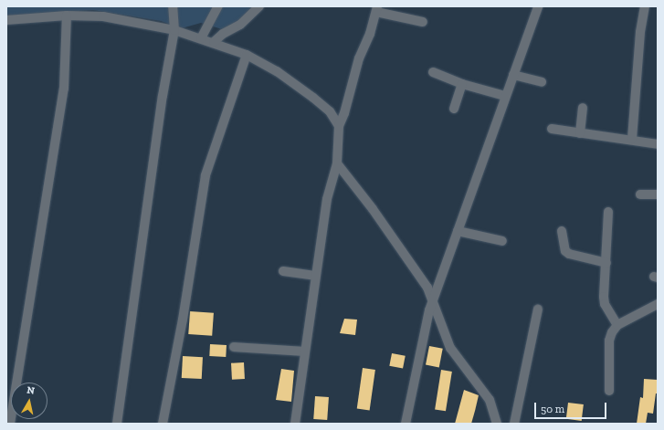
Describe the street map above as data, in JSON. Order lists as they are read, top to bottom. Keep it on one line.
{"scale_bar":"50 m","north":"top"}
